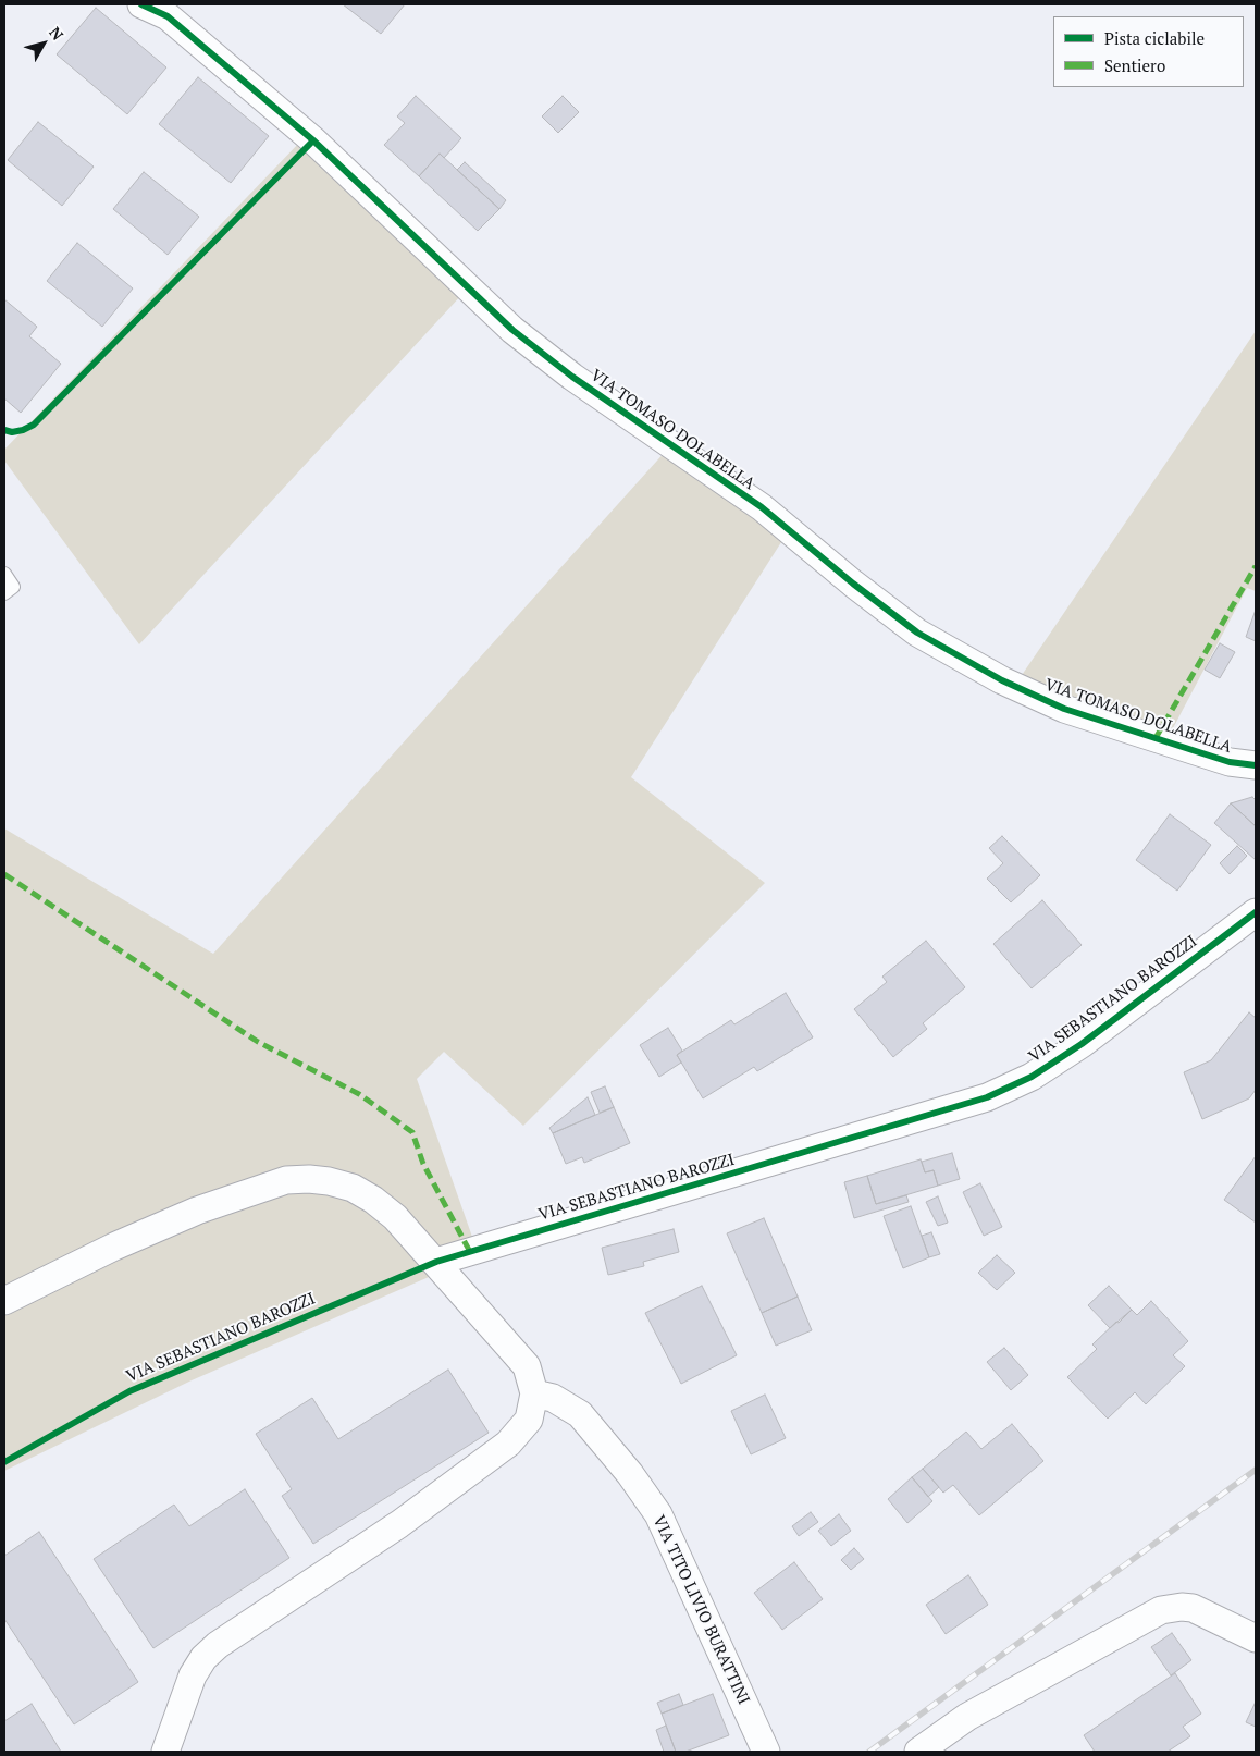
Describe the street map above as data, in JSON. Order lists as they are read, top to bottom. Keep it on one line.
{"streets":{"street":["VIA TOMASO DOLABELLA","VIA SEBASTIANO BAROZZI","VIA TITO LIVIO BURATTINI"]},"legend":["Pista ciclabile","Sentiero"],"north":"top right"}
